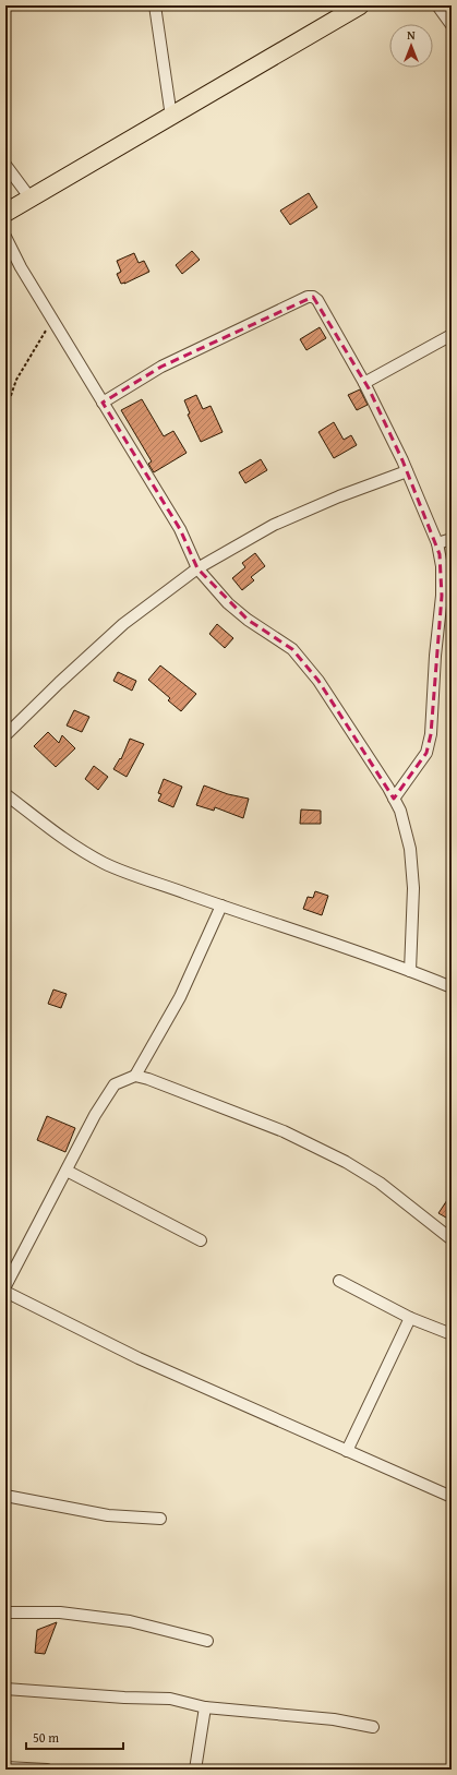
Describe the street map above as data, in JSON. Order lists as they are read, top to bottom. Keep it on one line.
{"scale_bar":"50 m","north":"top"}
